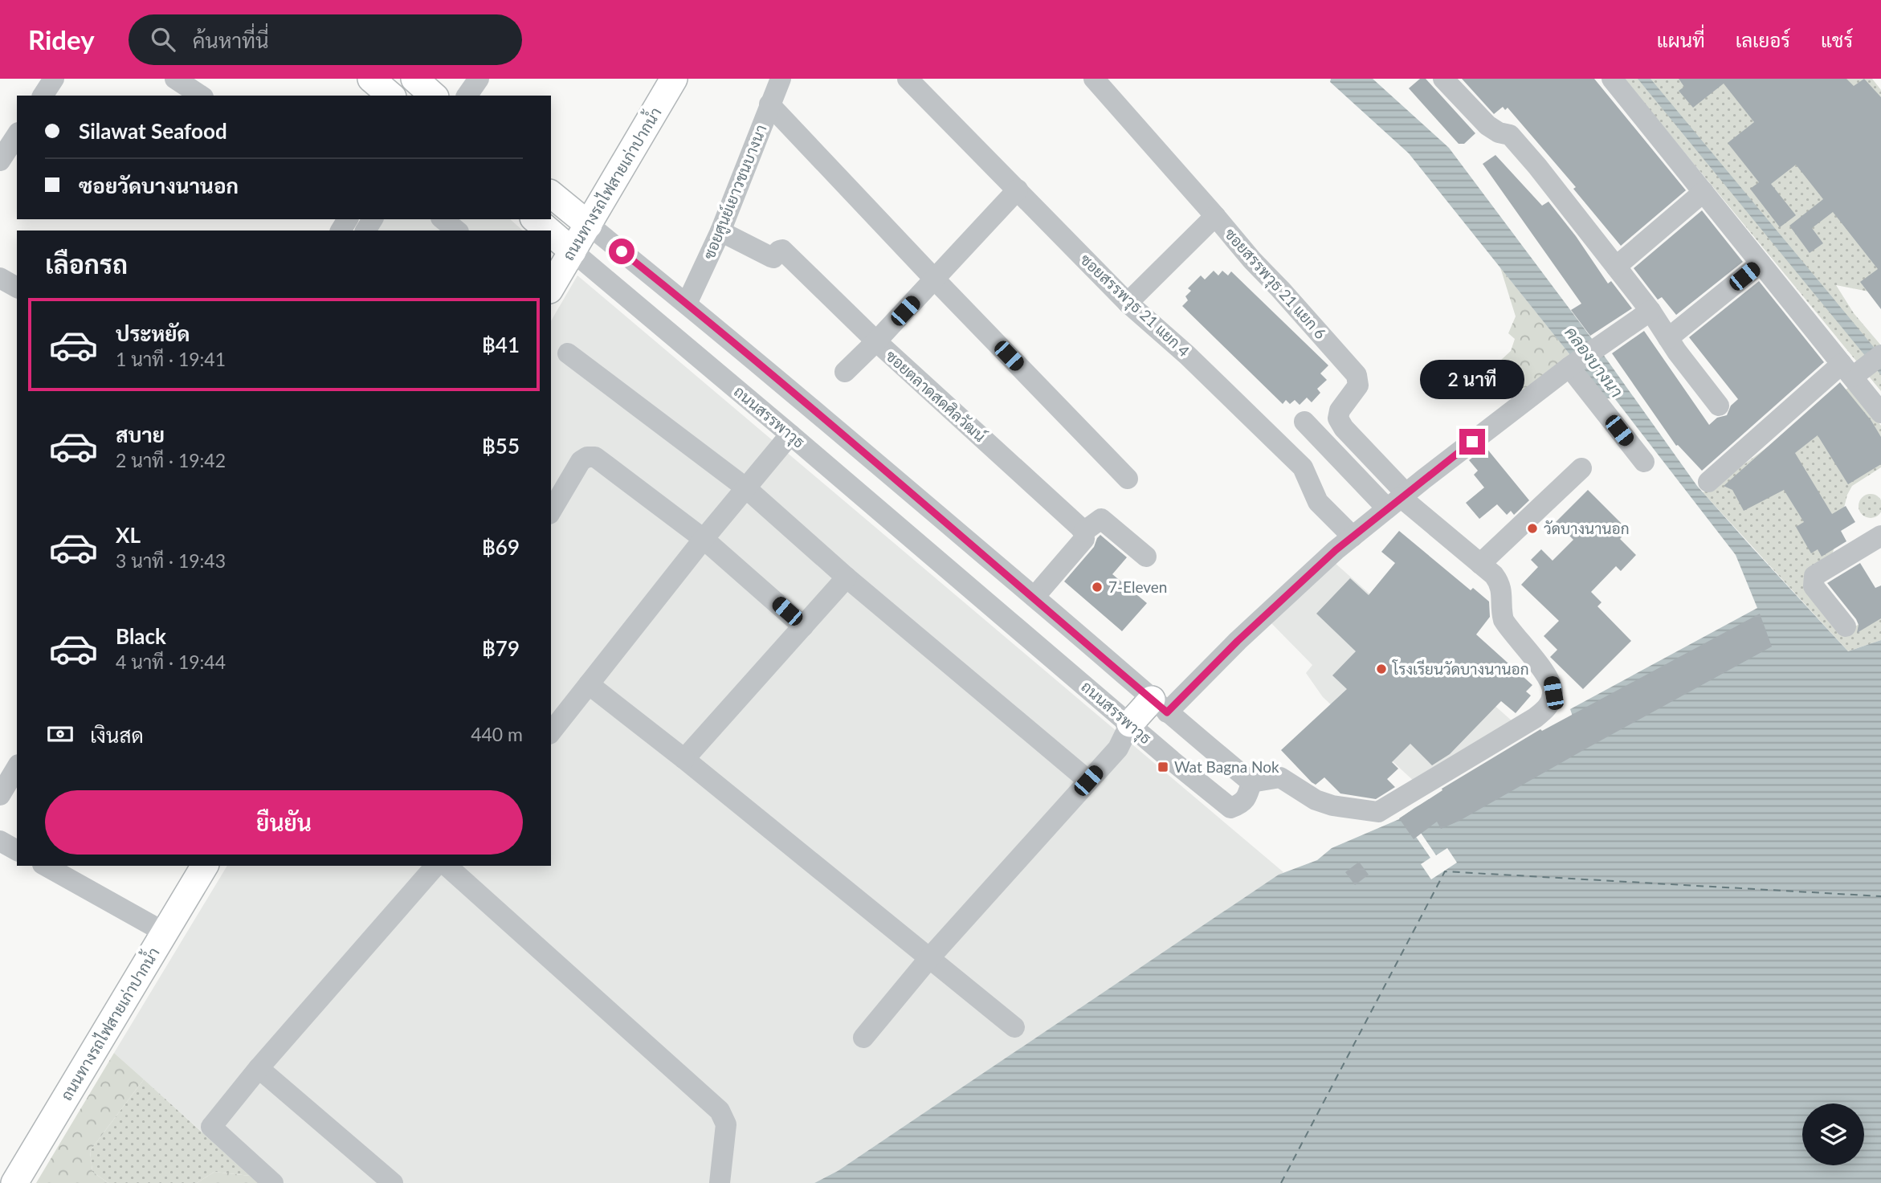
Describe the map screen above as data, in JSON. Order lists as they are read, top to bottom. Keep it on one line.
{"streets":{"main road":["ถนนทางรถไฟสายเก่าปากน้ำ","ถนนสรรพาวุธ"],"street":["ซอยศูนย์เยาวชนบางนา","ซอยสรรพวุธ 21 แยก 6","ซอยสรรพวุธ 21 แยก 4","ซอยตลาดสดศิลวัฒน์"]},"crossings":[["ถนนทางรถไฟสายเก่าปากน้ำ","ถนนสรรพาวุธ"],["ซอยศูนย์เยาวชนบางนา","ซอยตลาดสดศิลวัฒน์"]],"water":["คลองบางนา"],"places":{"other":["วัดบางนานอก","7-Eleven","โรงเรียนวัดบางนานอก"],"transit":["Wat Bagna Nok"]},"page":{"header":"Ridey","search":"ค้นหาที่นี่","nav":["แผนที่","เลเยอร์","แชร์"],"banner":["Silawat Seafood","ซอยวัดบางนานอก"],"heading":"เลือกรถ","list":[{"name":"ประหยัด","note":"1 นาที · 19:41","value":"฿41"},{"name":"สบาย","note":"2 นาที · 19:42","value":"฿55"},{"name":"XL","note":"3 นาที · 19:43","value":"฿69"},{"name":"Black","note":"4 นาที · 19:44","value":"฿79"}],"bubble":"2 นาที","pay":["เงินสด","440 m"],"buttons":"ยืนยัน"}}
